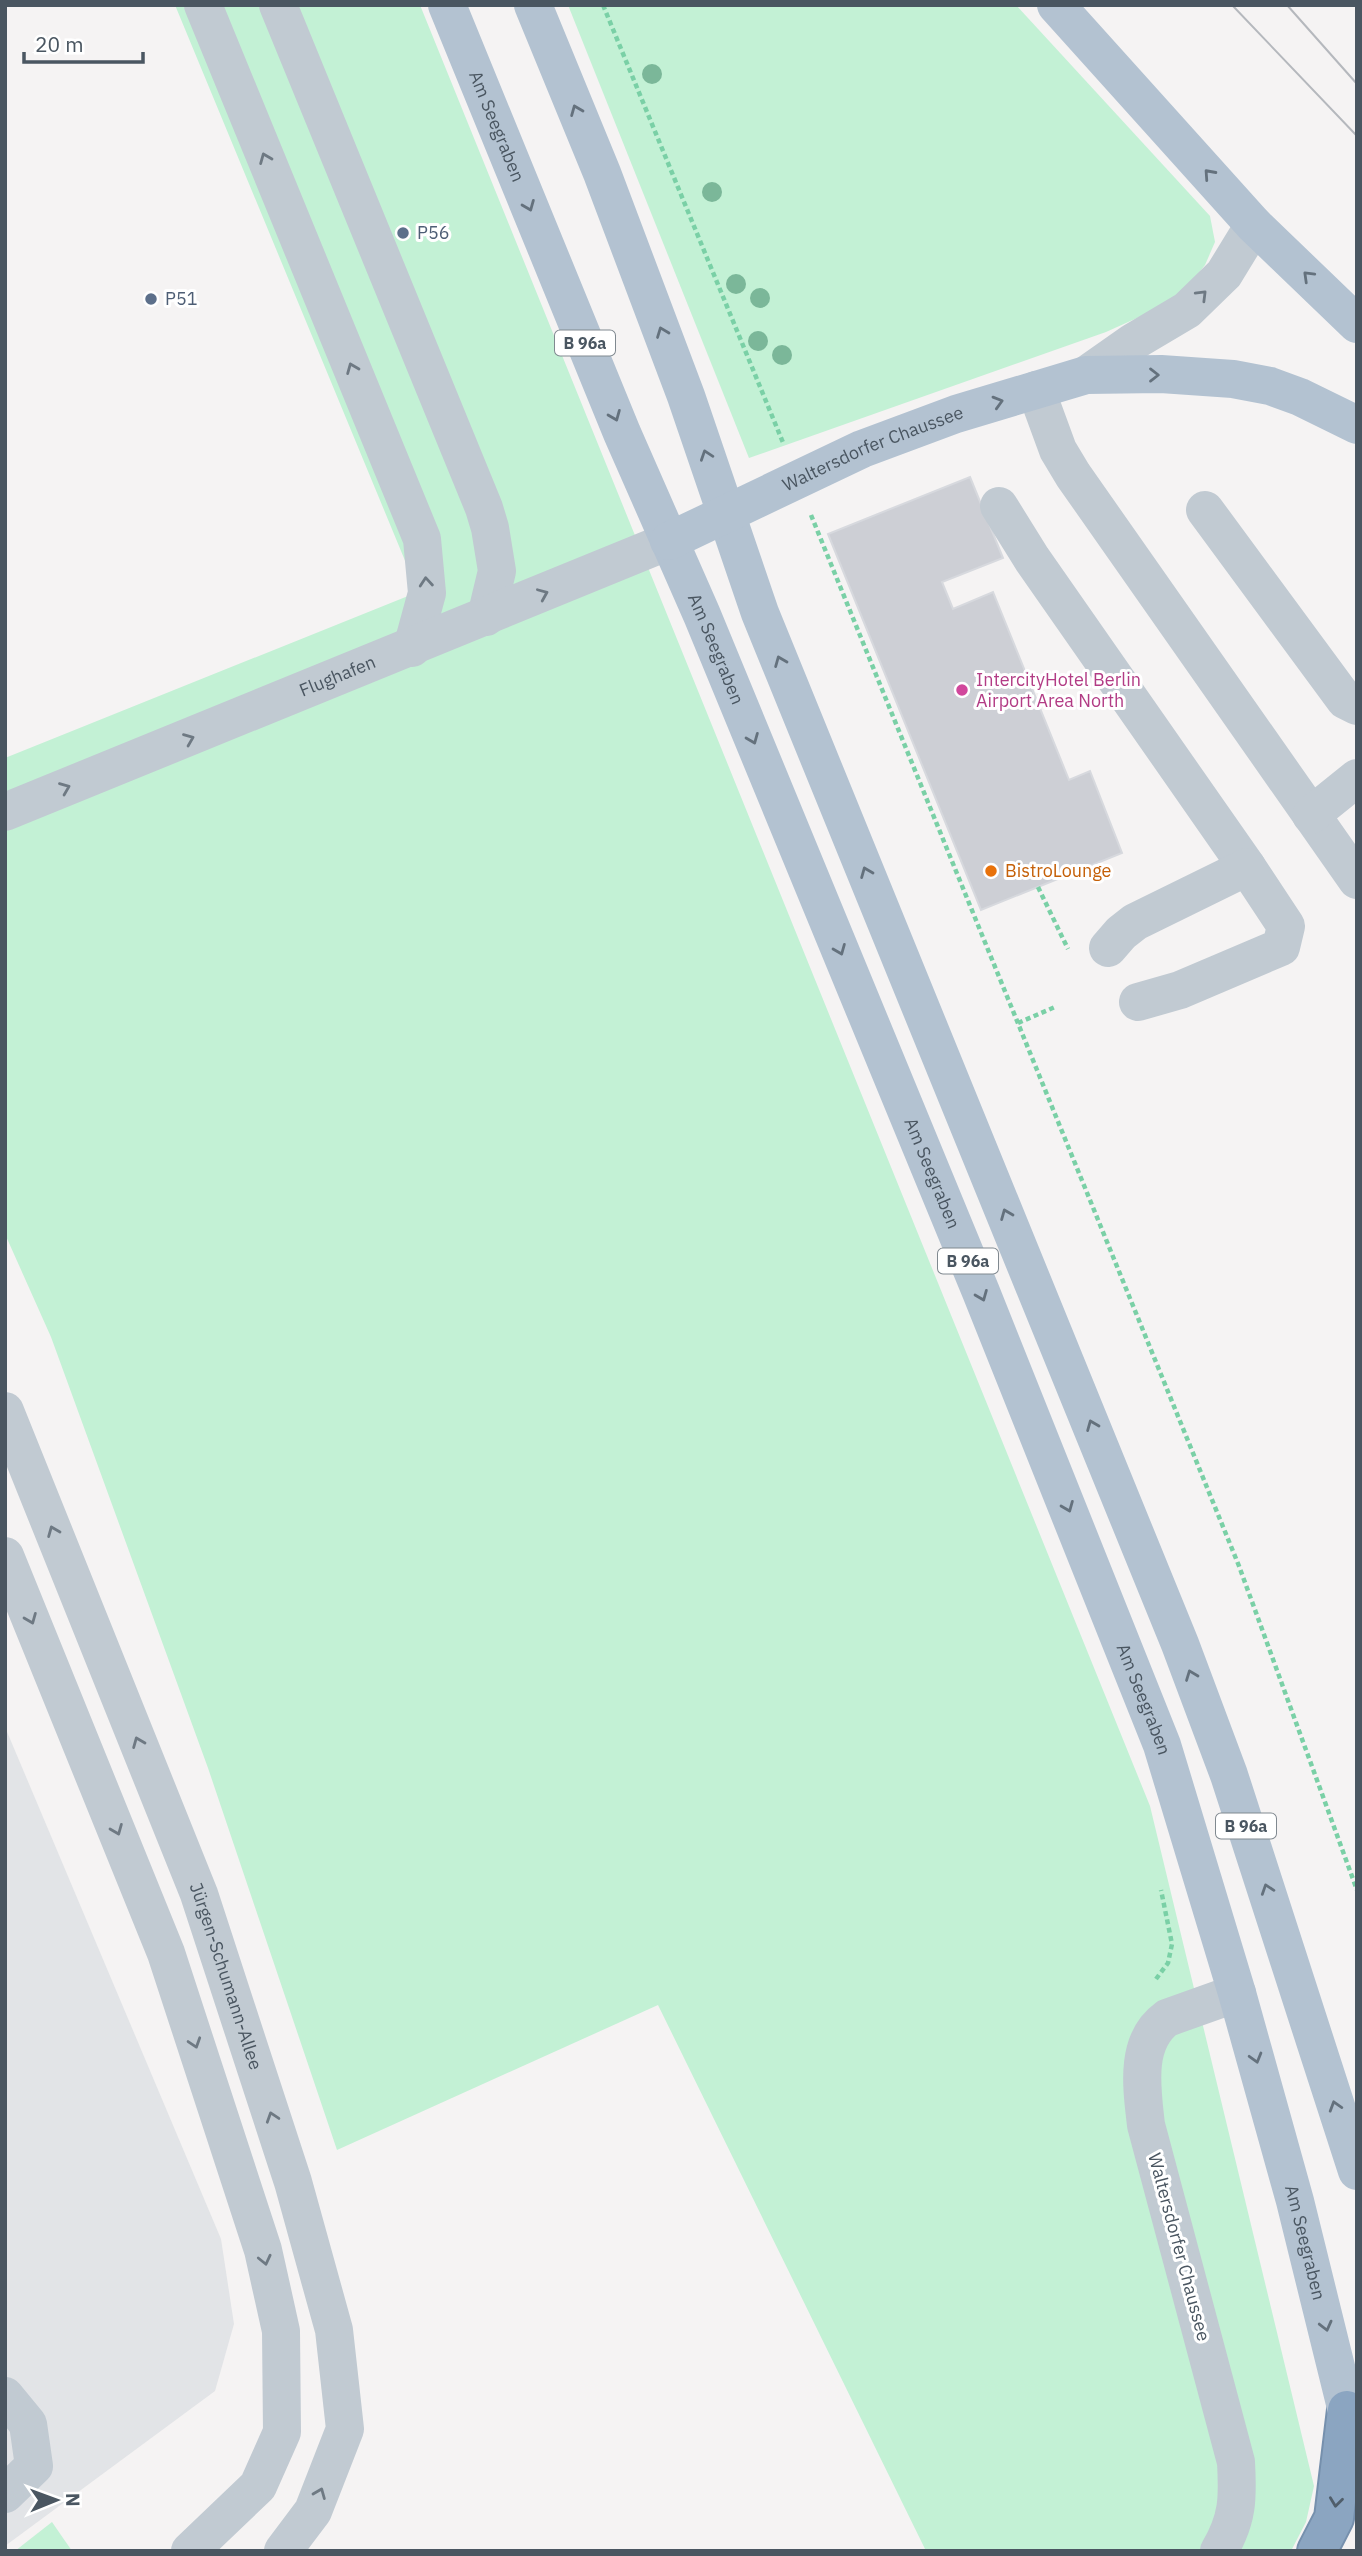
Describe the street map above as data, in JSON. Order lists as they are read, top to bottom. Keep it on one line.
{"streets":{"main road":["Am Seegraben","B 96a","Waltersdorfer Chaussee"],"street":["Flughafen","Jürgen-Schumann-Allee"]},"crossings":[["Am Seegraben","Waltersdorfer Chaussee"],["Am Seegraben","Flughafen"],["B 96a","Waltersdorfer Chaussee"],["Waltersdorfer Chaussee","Flughafen"]],"one_way":["Waltersdorfer Chaussee","Flughafen"],"places":["P56","P51","IntercityHotel Berlin Airport Area North","BistroLounge"],"scale_bar":"20 m","north":"right"}
